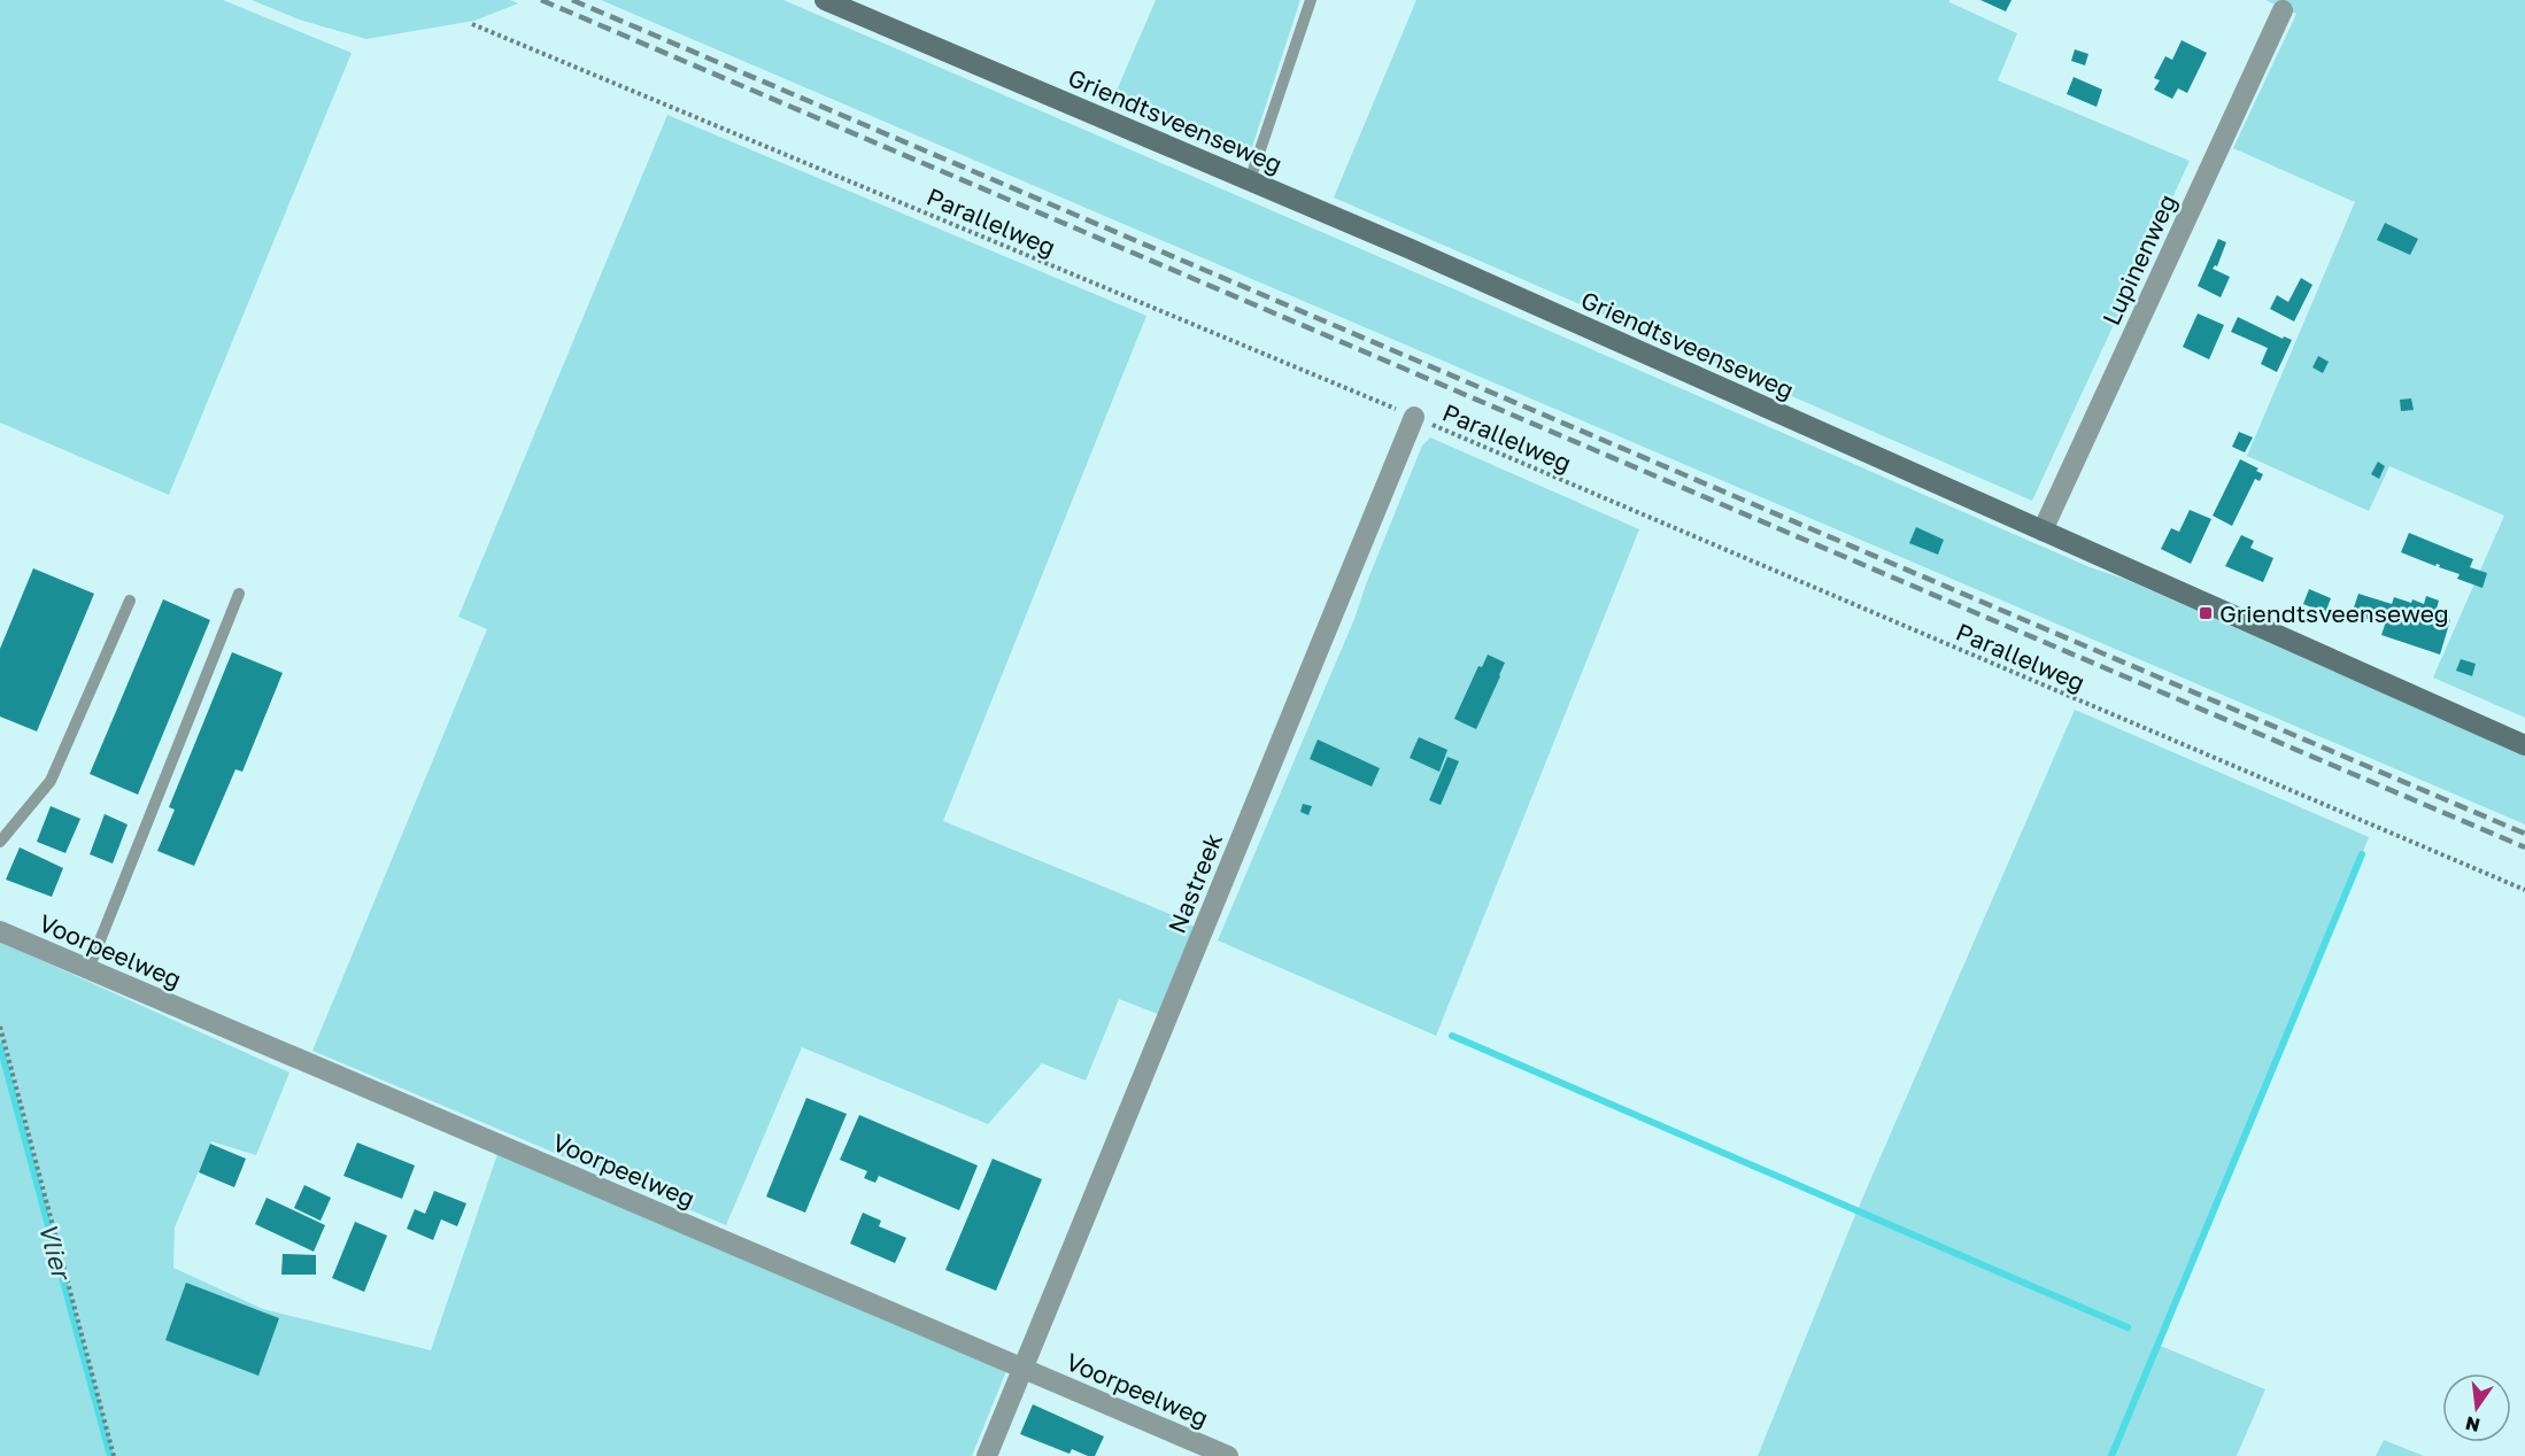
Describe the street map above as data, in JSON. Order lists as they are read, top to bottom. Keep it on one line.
{"streets":{"street":["Griendtsveenseweg","Lupinenweg","Nastreek","Voorpeelweg"],"path":["Parallelweg"]},"crossings":[["Griendtsveenseweg","Lupinenweg"],["Parallelweg","Nastreek"],["Nastreek","Voorpeelweg"]],"water":["Vlier"],"places":{"transit":["Griendtsveenseweg"]},"north":"bottom"}
